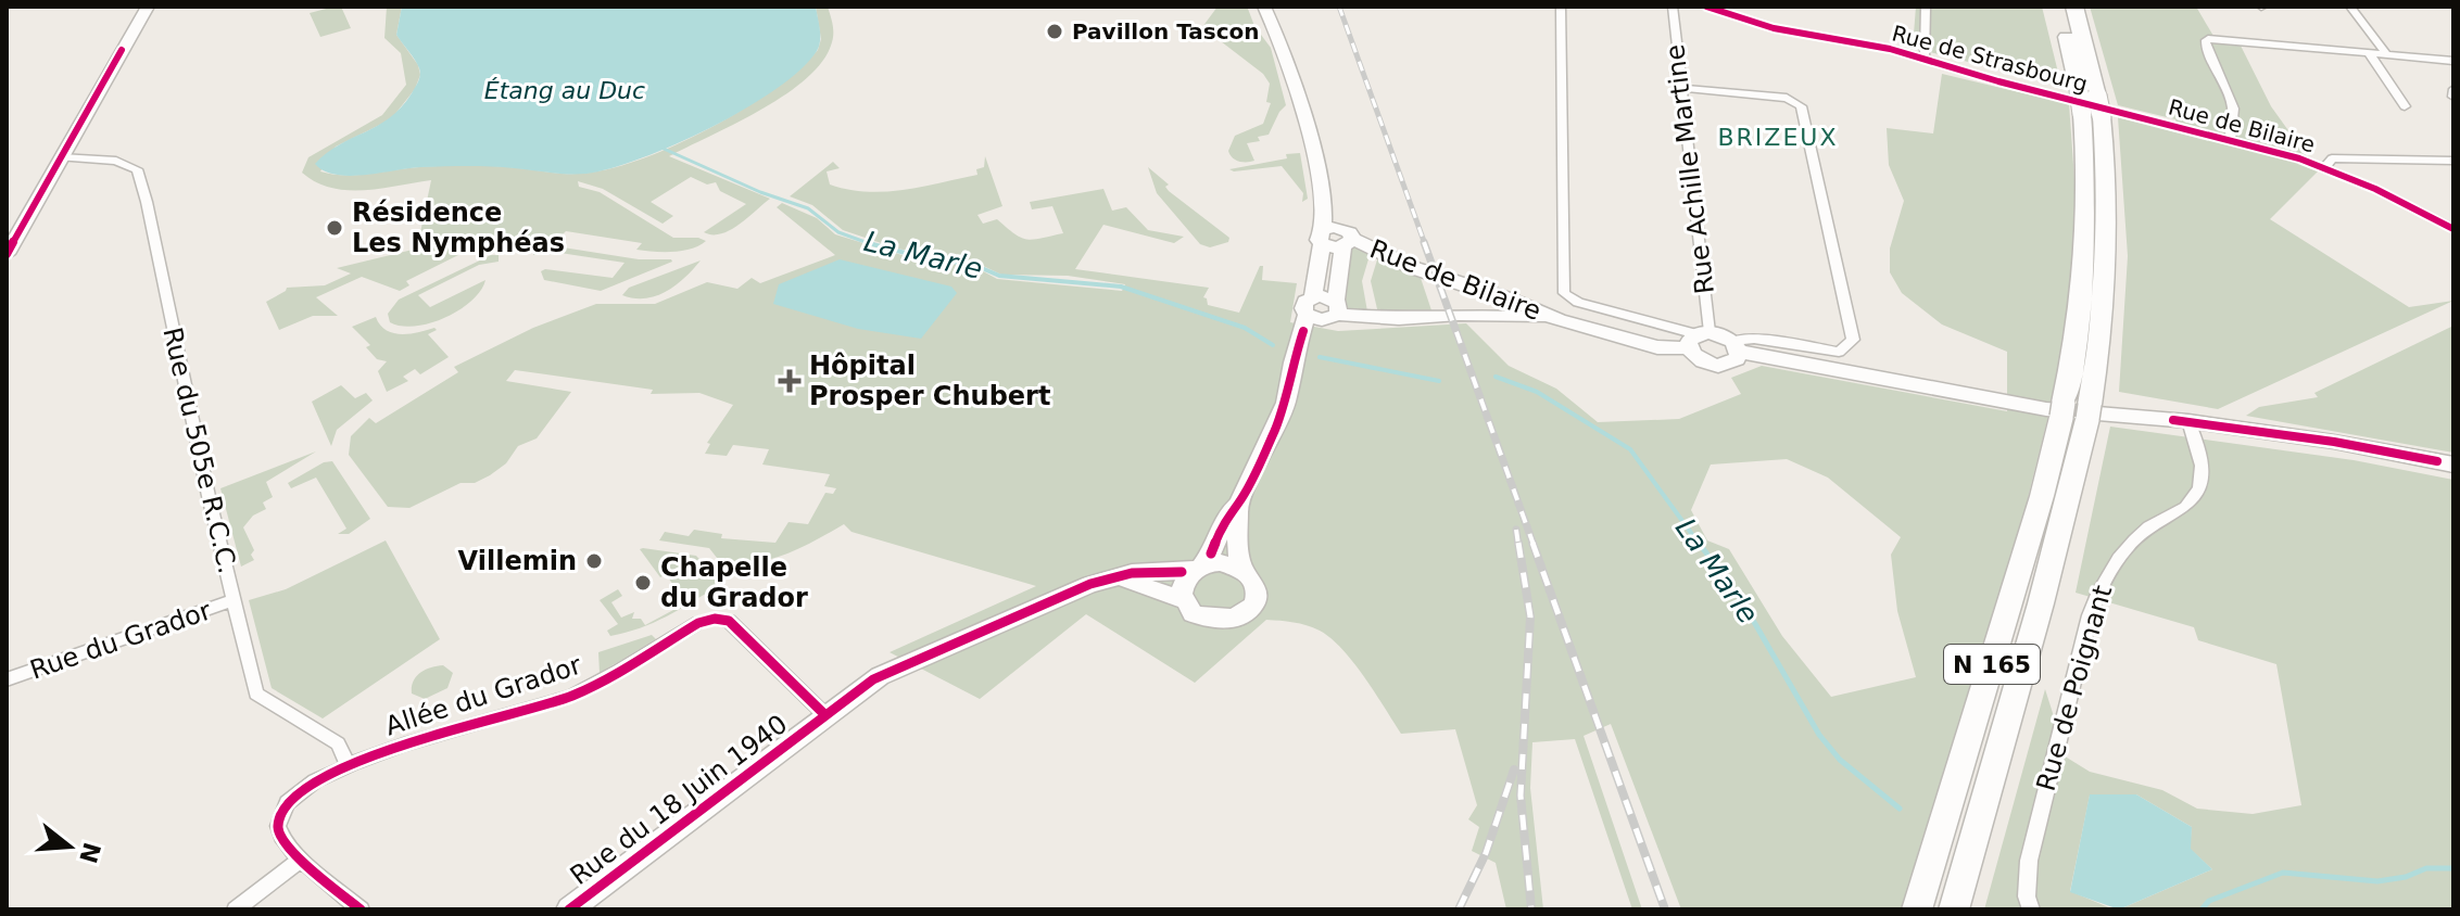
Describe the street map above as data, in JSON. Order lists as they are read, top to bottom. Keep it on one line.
{"streets":{"highway":["N 165"],"street":["Rue de Strasbourg","Rue de Bilaire","Rue Achille Martine","Rue du 505e R.C.C.","Rue du Grador","Rue de Poignant","Allée du Grador","Rue du 18 Juin 1940"]},"crossings":[["Rue de Strasbourg","Rue de Bilaire"],["Rue de Strasbourg","N 165"],["Rue de Bilaire","Rue Achille Martine"],["Rue de Bilaire","N 165"],["Rue du 505e R.C.C.","Rue du Grador"],["Rue du 505e R.C.C.","Allée du Grador"],["Allée du Grador","Rue du 18 Juin 1940"]],"districts":["BRIZEUX"],"water":["Étang au Duc","La Marle"],"places":{"other":["Pavillon Tascon","Résidence Les Nymphéas","Villemin","Chapelle du Grador"],"health":["Hôpital Prosper Chubert"]},"north":"right"}
